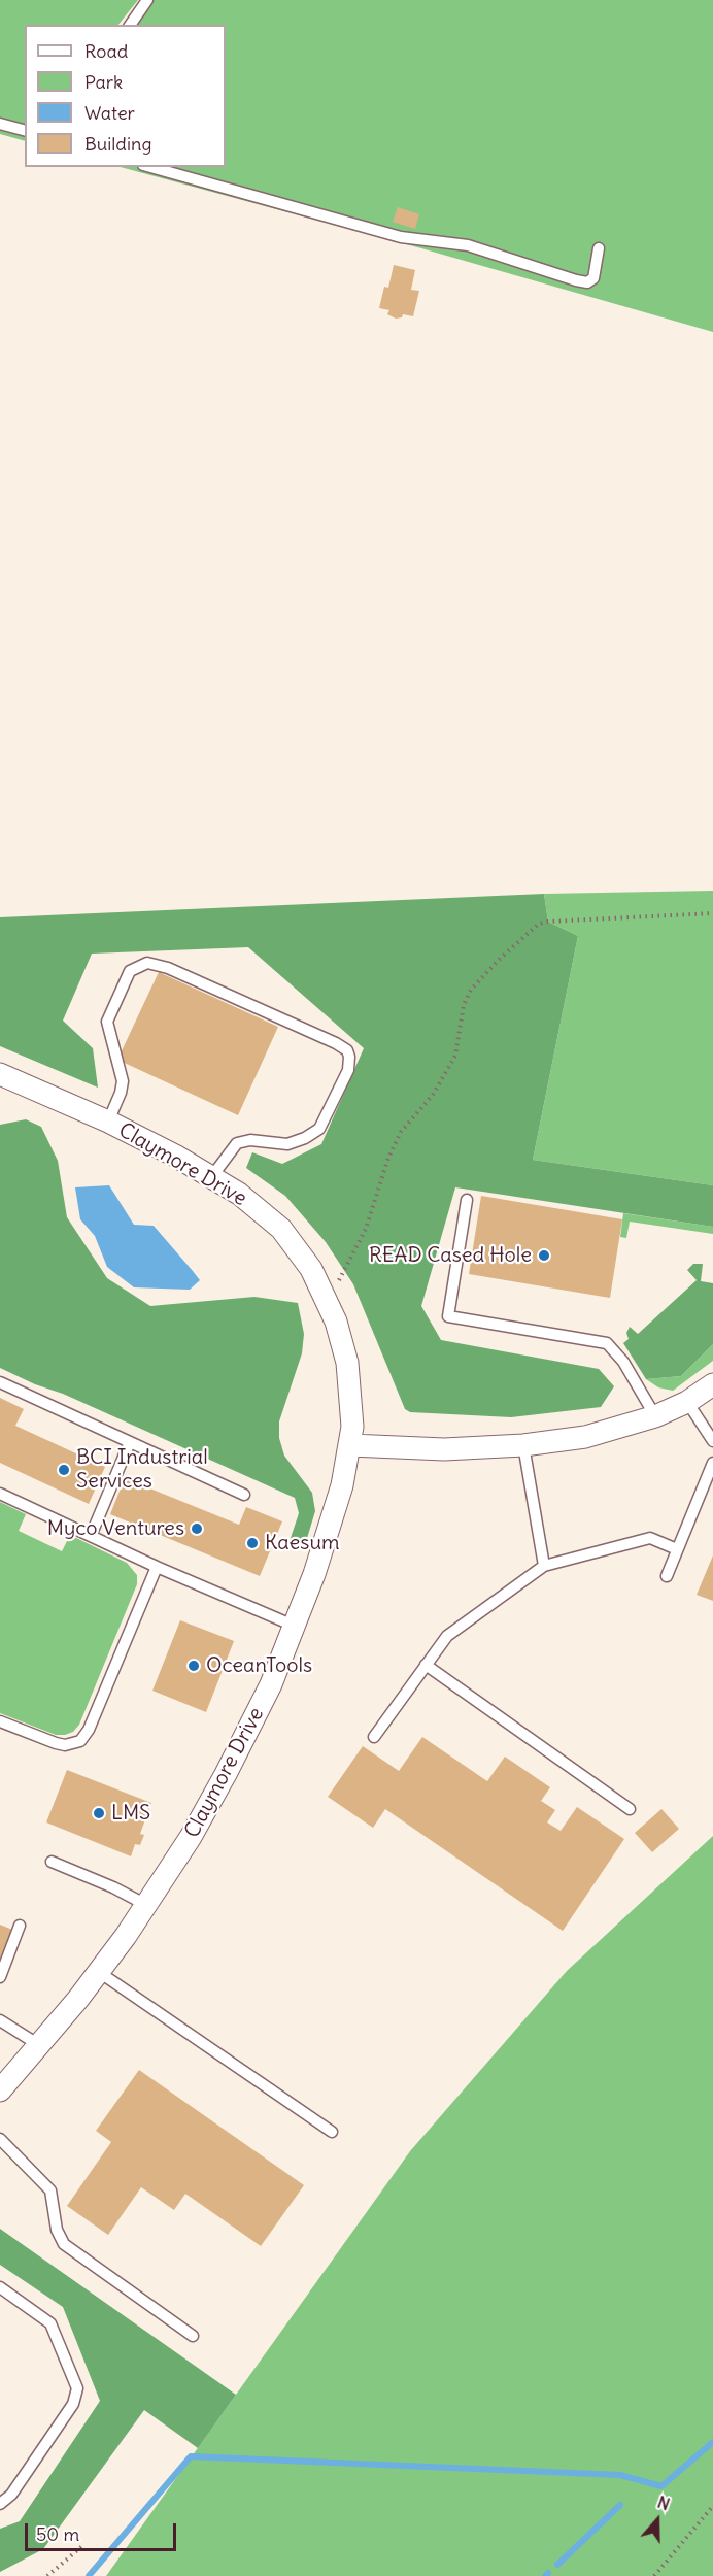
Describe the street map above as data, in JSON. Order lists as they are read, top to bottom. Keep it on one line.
{"streets":{"street":["Claymore Drive"]},"places":["READ Cased Hole","BCI Industrial Services","Myco Ventures","Kaesum","OceanTools","LMS"],"legend":["Road","Park","Water","Building"],"scale_bar":"50 m","north":"top"}
